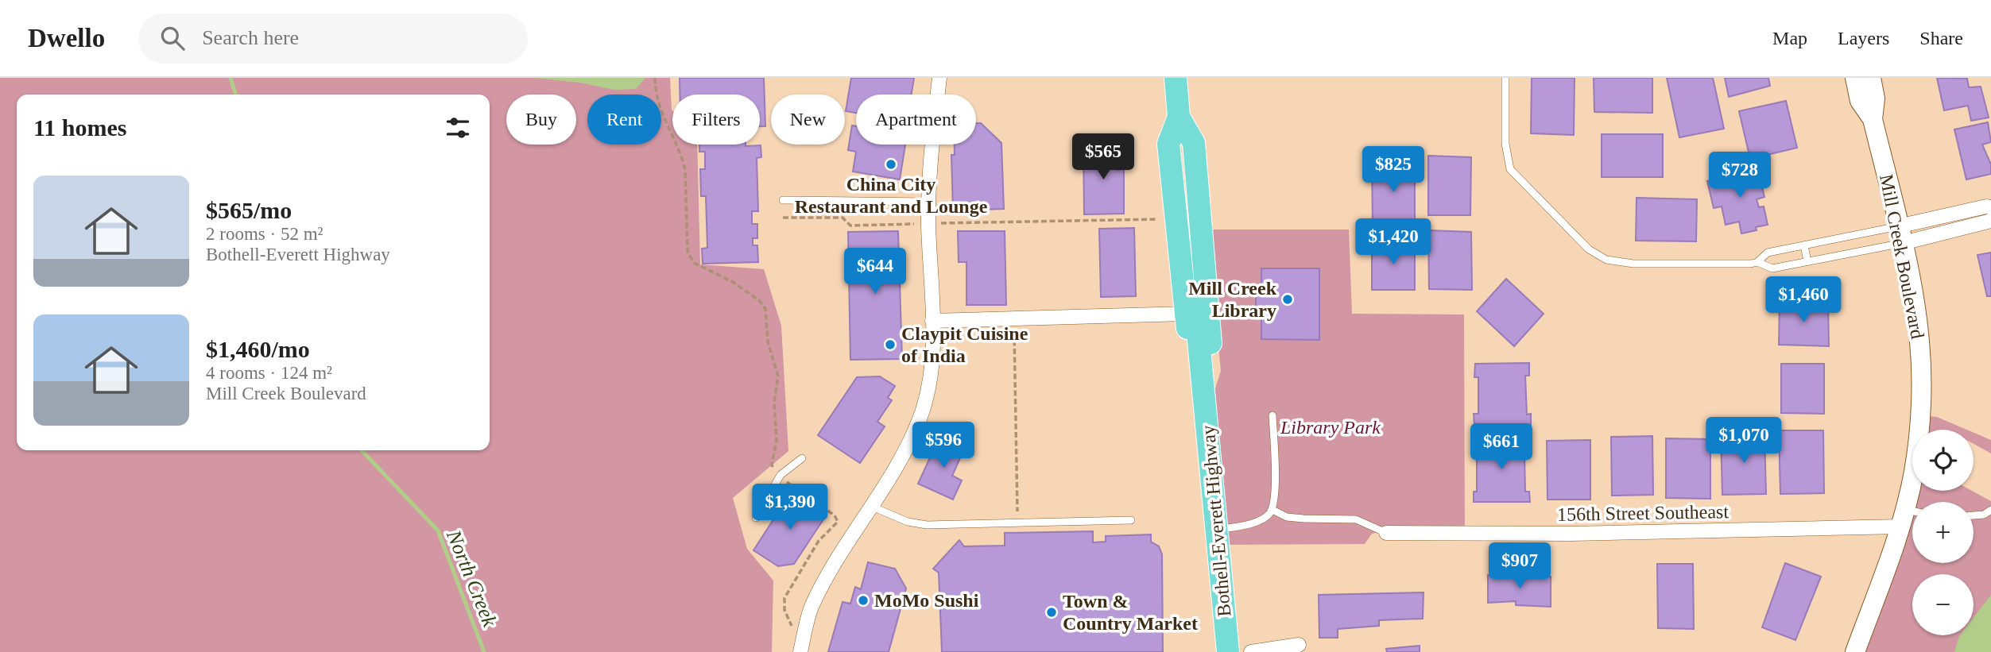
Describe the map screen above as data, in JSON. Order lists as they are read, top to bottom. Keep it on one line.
{"streets":{"main road":["Bothell-Everett Highway"],"street":["Mill Creek Boulevard","156th Street Southeast"]},"crossings":[["Mill Creek Boulevard","156th Street Southeast"]],"water":["North Creek"],"parks":["Library Park"],"places":["China City Restaurant and Lounge","Mill Creek Library","Claypit Cuisine of India","MoMo Sushi","Town & Country Market"],"page":{"header":"Dwello","search":"Search here","nav":["Map","Layers","Share"],"chip":["Buy","Rent","Filters","New","Apartment"],"heading":"11 homes","price":["$565","$825","$728","$1,420","$644","$1,460","$1,070","$596","$661","$1,390","$907"],"list":[{"name":"$565/mo","note":"2 rooms · 52 m² · Bothell-Everett Highway"},{"name":"$1,460/mo","note":"4 rooms · 124 m² · Mill Creek Boulevard"}],"map_buttons":["+","−"]}}
